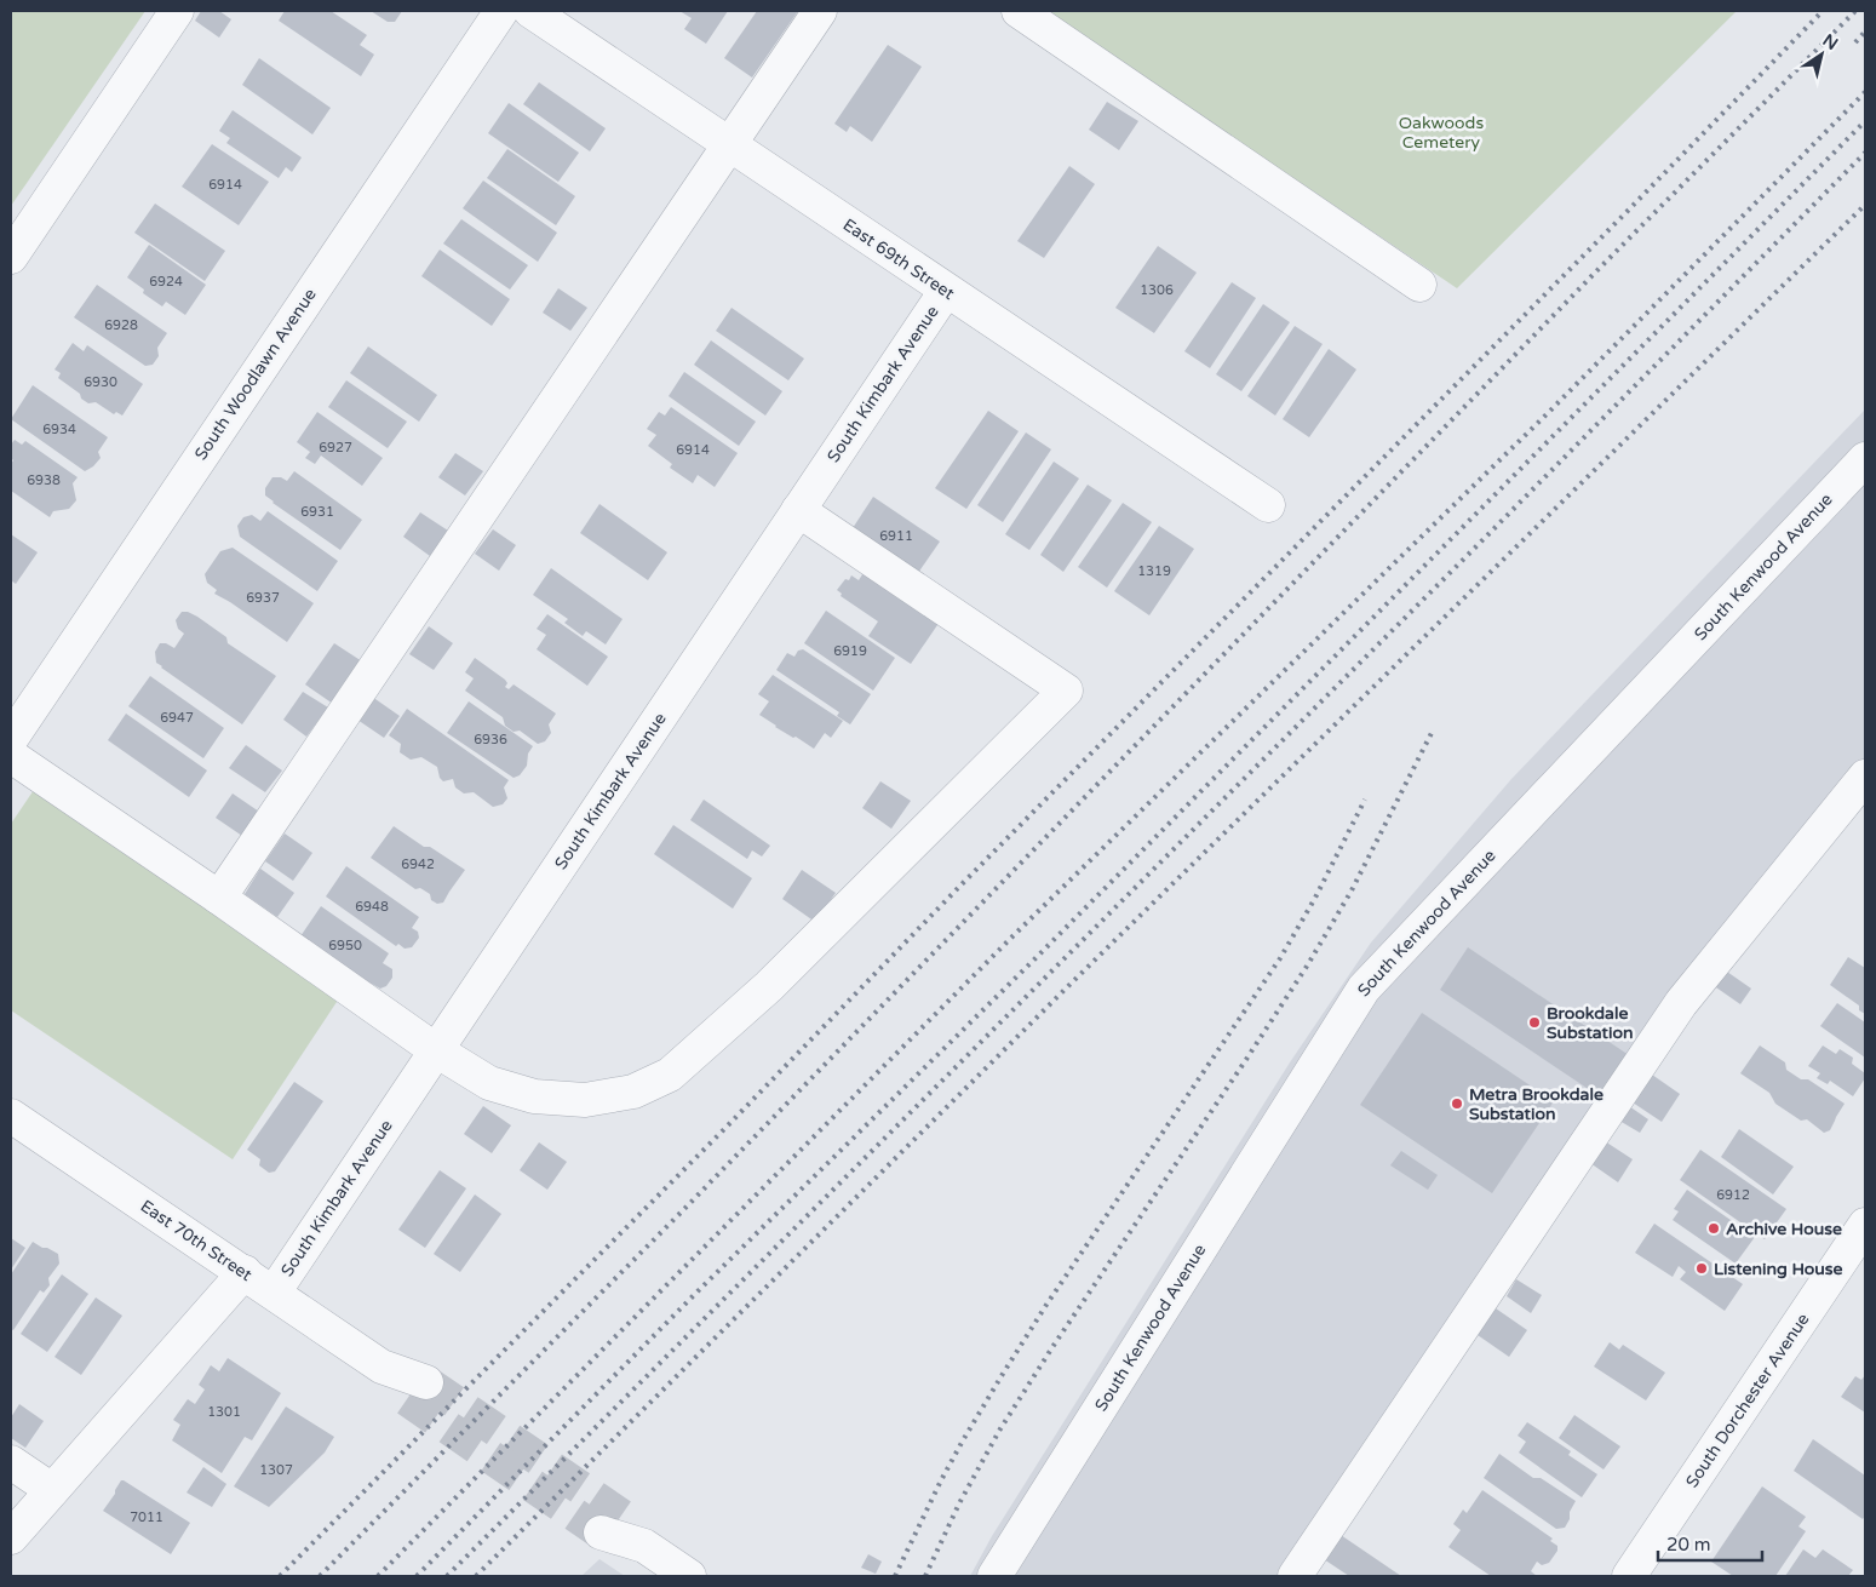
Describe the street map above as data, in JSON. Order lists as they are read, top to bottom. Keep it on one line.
{"streets":{"street":["East 69th Street","South Woodlawn Avenue","South Kimbark Avenue","South Kenwood Avenue","East 70th Street","South Dorchester Avenue"]},"crossings":[["East 69th Street","South Kimbark Avenue"],["South Kimbark Avenue","East 70th Street"]],"parks":["Oakwoods Cemetery"],"places":["Brookdale Substation","Metra Brookdale Substation","Archive House","Listening House"],"house_numbers":["6914","6924","1306","6928","6930","6934","6927","6914","6938","6931","6911","1319","6937","6919","6947","6936","6942","6948","6950","6912","1301","1307","7011"],"scale_bar":"20 m","north":"top right"}
